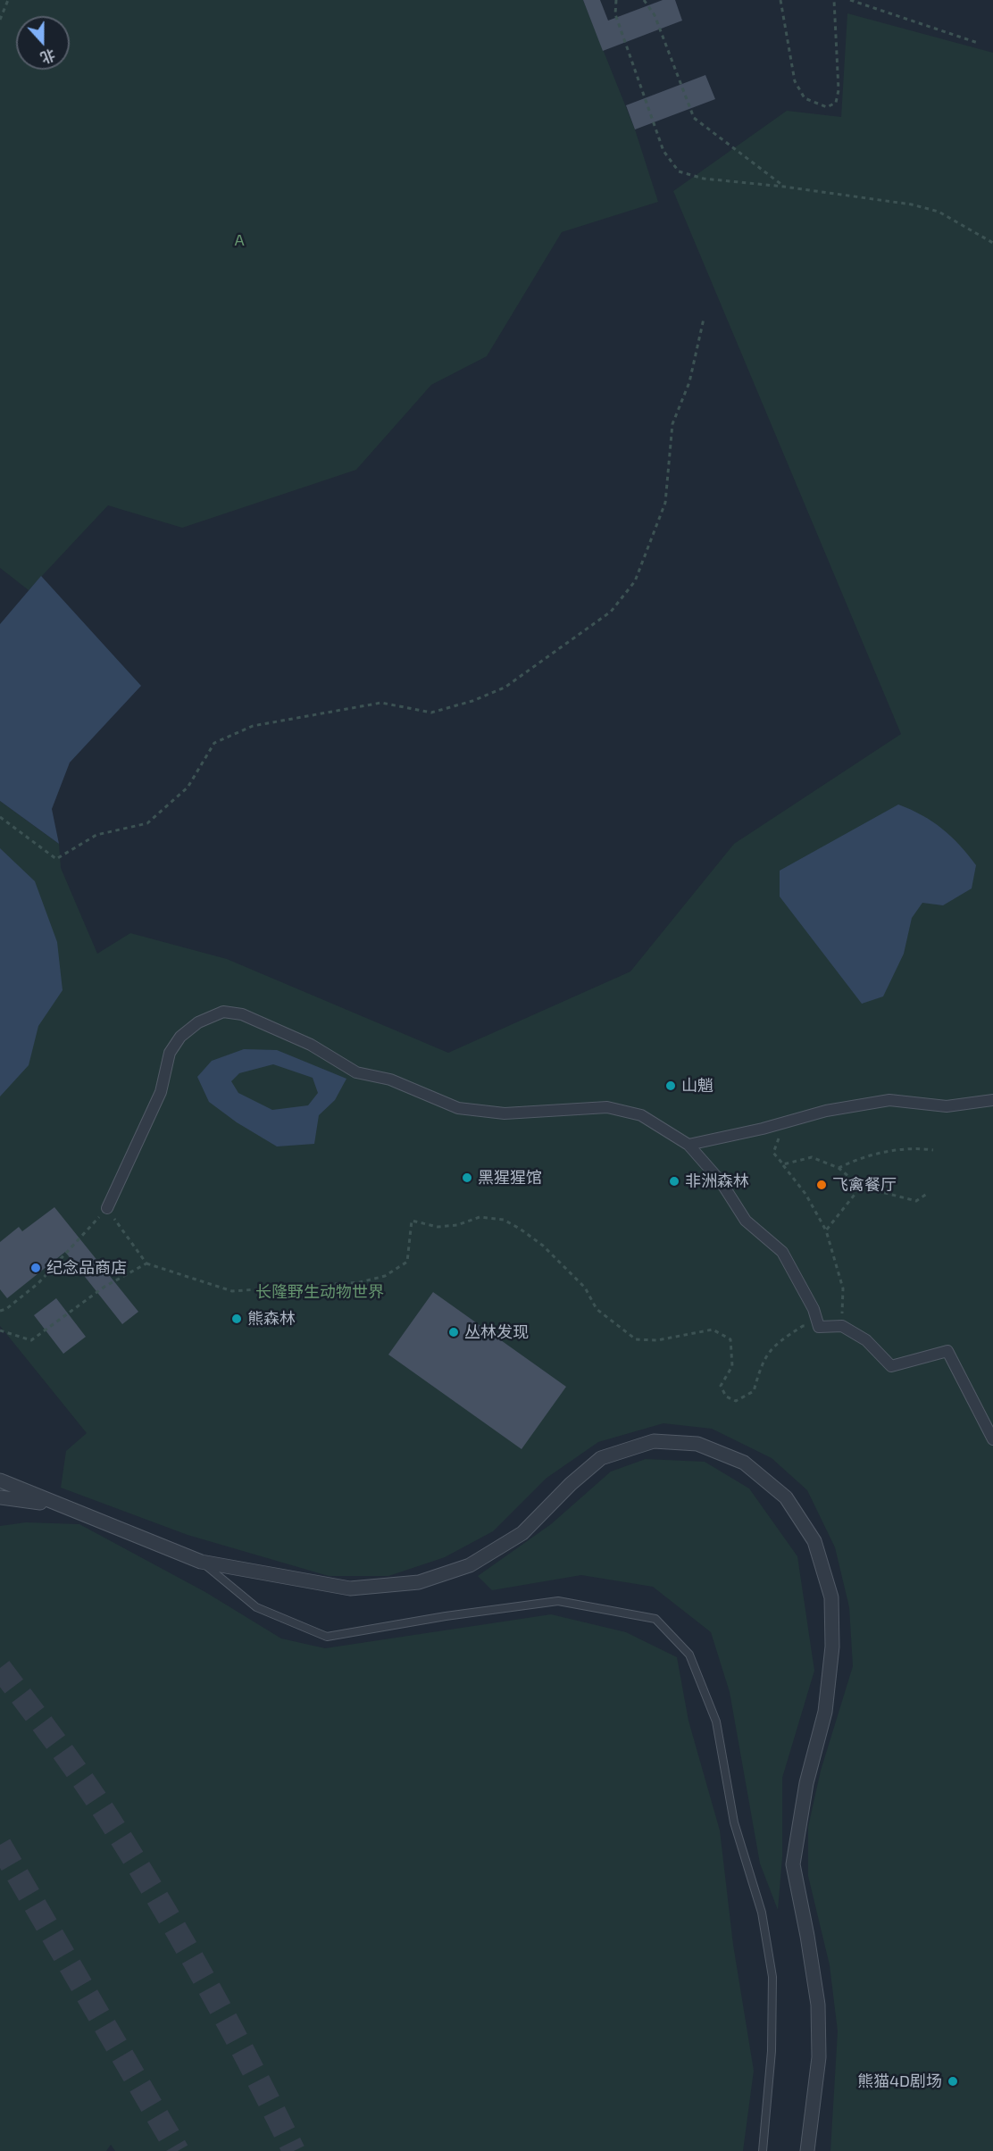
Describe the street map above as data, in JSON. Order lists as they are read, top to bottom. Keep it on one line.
{"parks":["A","长隆野生动物世界"],"places":["山魈","黑猩猩馆","非洲森林","飞禽餐厅","纪念品商店","熊森林","丛林发现","熊猫4D剧场"],"north":"bottom"}
